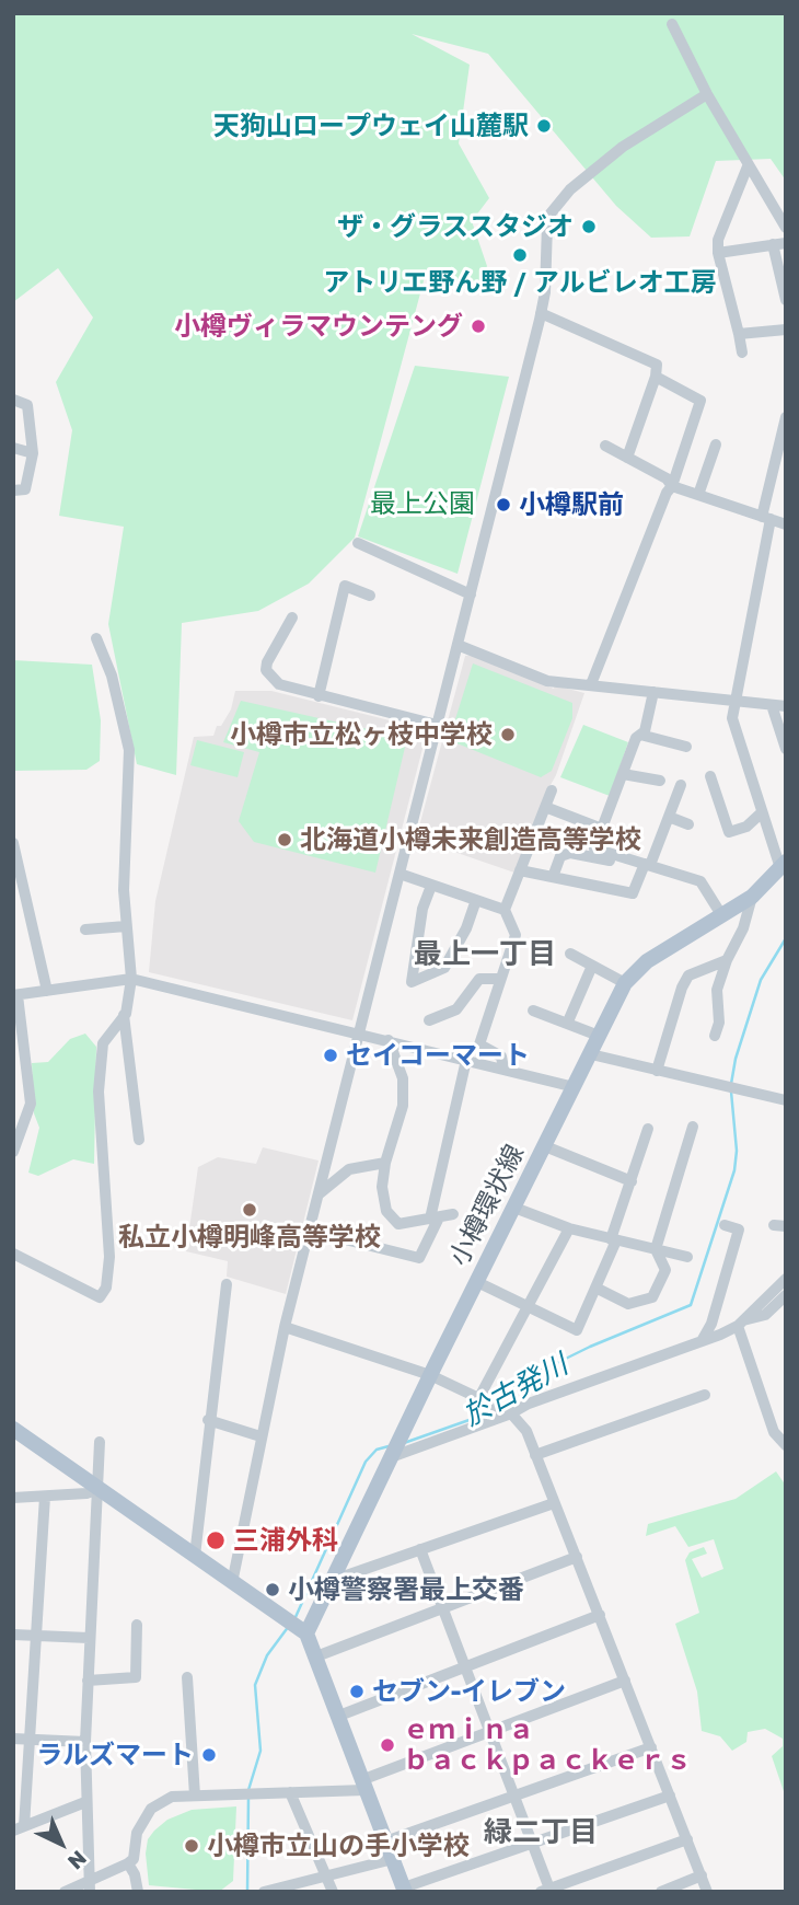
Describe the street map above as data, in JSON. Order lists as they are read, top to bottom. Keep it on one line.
{"streets":{"main road":["小樽環状線"]},"districts":["最上一丁目","緑二丁目"],"water":["於古発川"],"parks":["最上公園"],"places":["天狗山ロープウェイ山麓駅","ザ・グラススタジオ","アトリエ野ん野 / アルビレオ工房","小樽ヴィラマウンテング","小樽駅前","小樽市立松ヶ枝中学校","北海道小樽未来創造高等学校","セイコーマート","私立小樽明峰高等学校","三浦外科","小樽警察署最上交番","セブン-イレブン","ｅｍｉｎａ ｂａｃｋｐａｃｋｅｒｓ","ラルズマート","小樽市立山の手小学校"],"north":"bottom right"}
